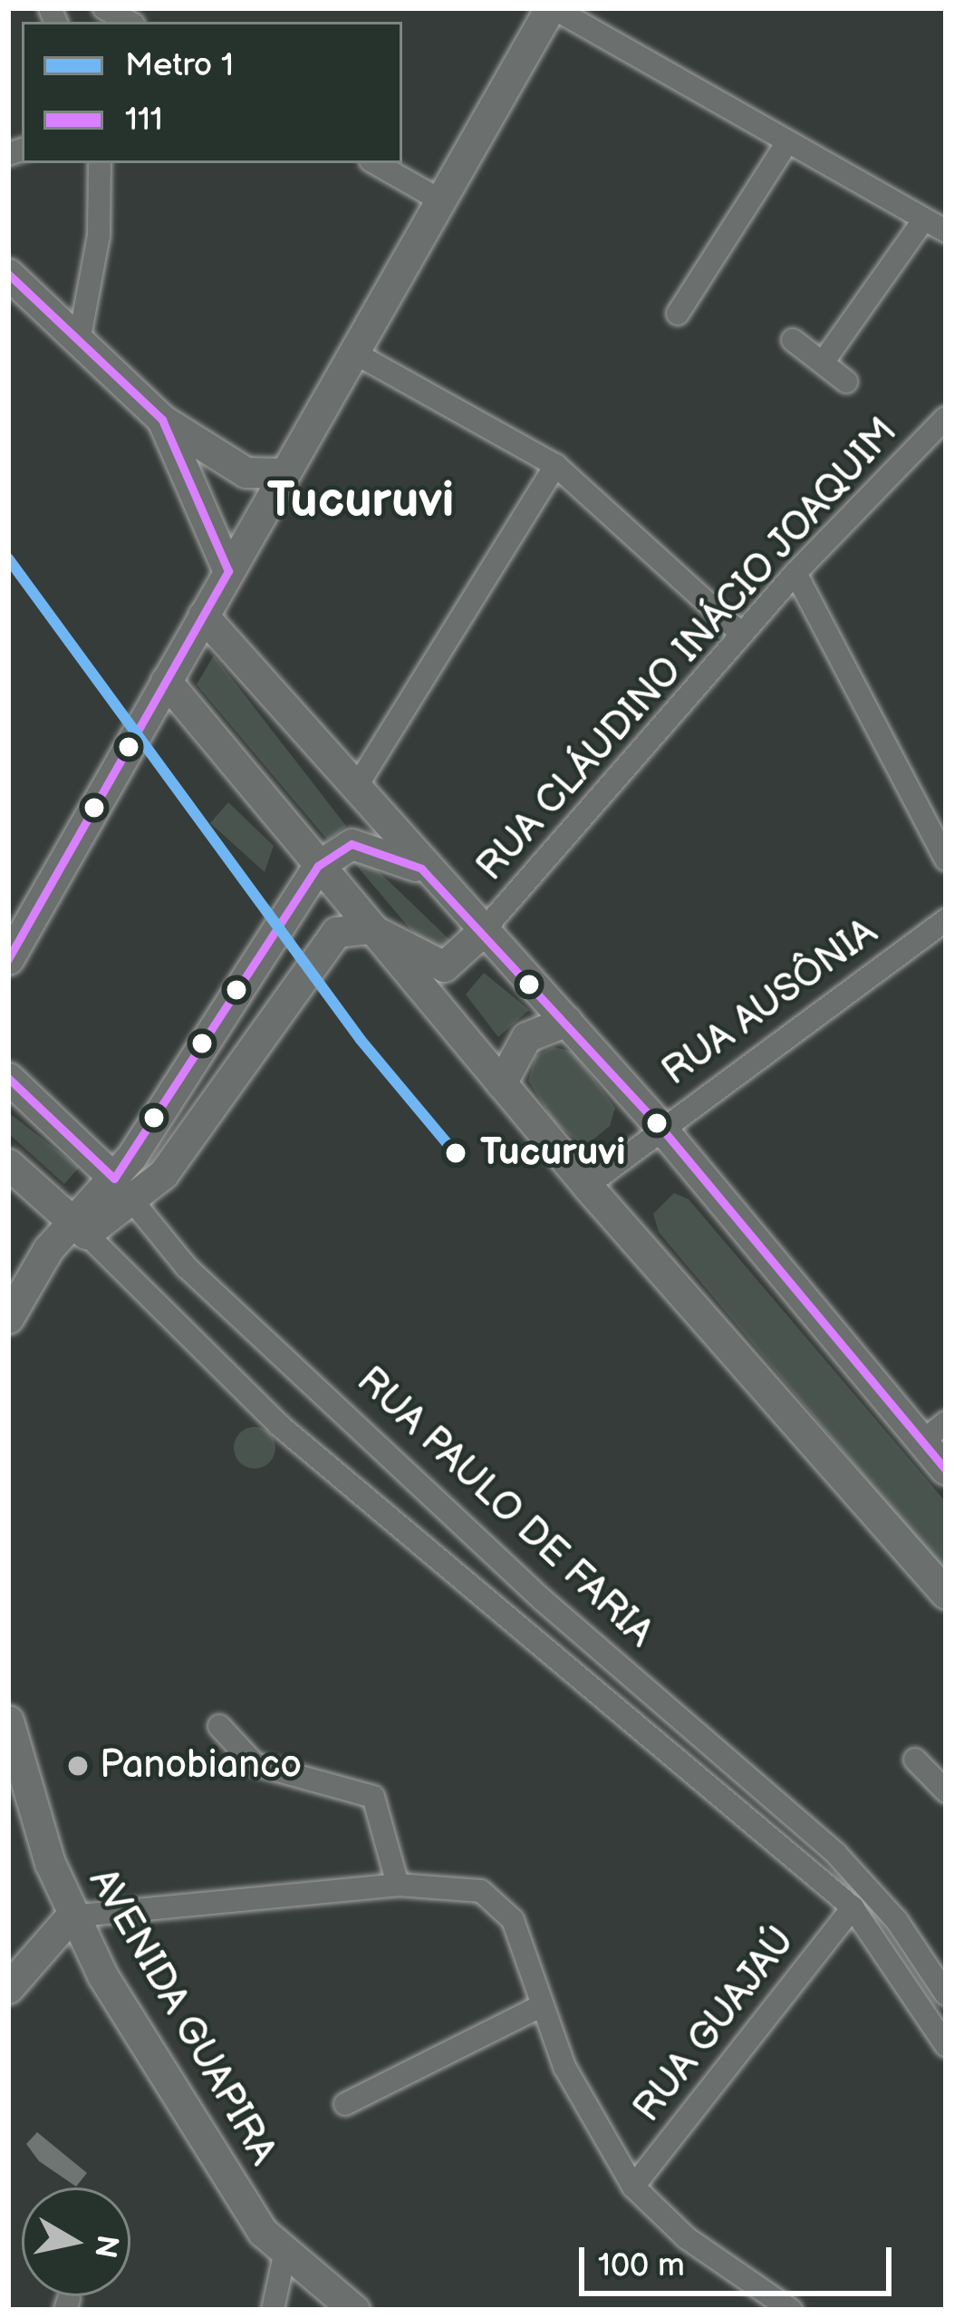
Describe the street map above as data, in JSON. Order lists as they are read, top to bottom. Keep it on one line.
{"streets":{"main road":["RUA PAULO DE FARIA","AVENIDA GUAPIRA"],"street":["RUA CLÁUDINO INÁCIO JOAQUIM","RUA AUSÔNIA","RUA GUAJAÚ"]},"crossings":[["RUA PAULO DE FARIA","RUA GUAJAÚ"]],"districts":["Tucuruvi"],"places":["Tucuruvi","Panobianco"],"lines":["transit line 111","metro line 1"],"legend":["Metro 1","111"],"scale_bar":"100 m","north":"right"}
